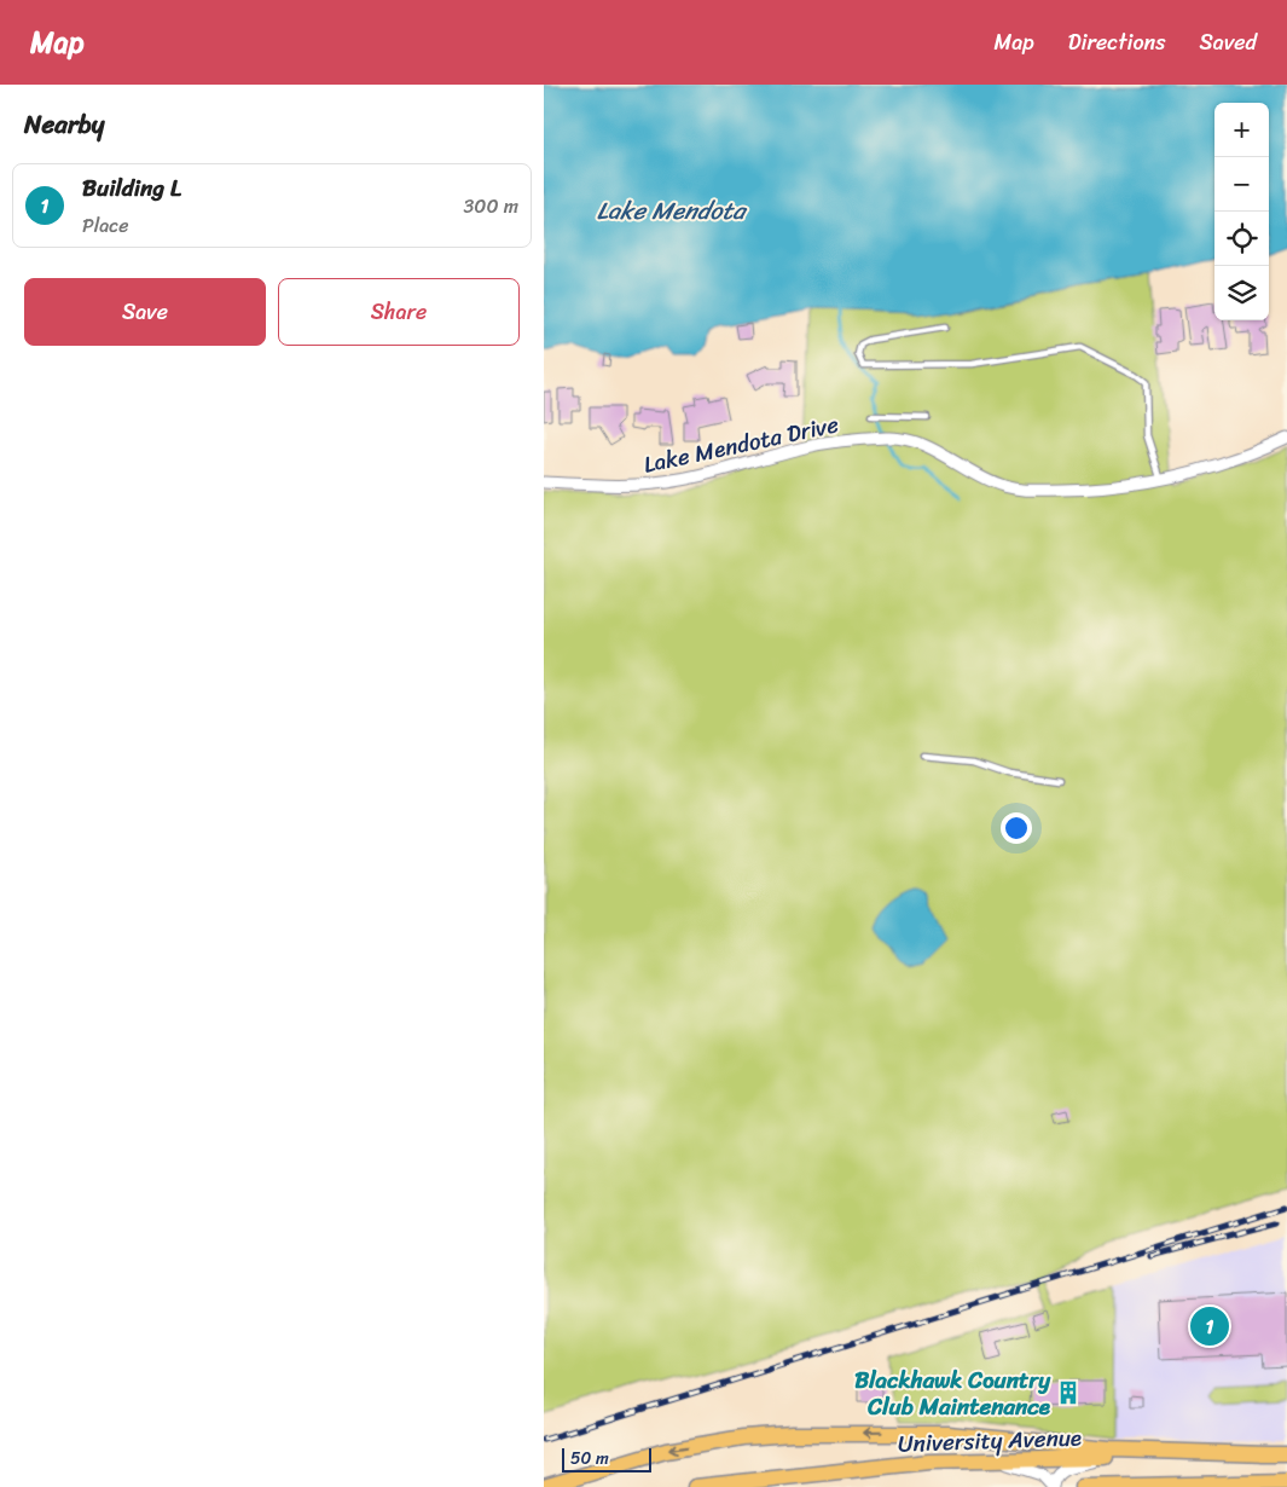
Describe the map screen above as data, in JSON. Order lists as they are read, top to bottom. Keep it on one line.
{"streets":{"main road":["University Avenue"],"street":["Lake Mendota Drive"]},"water":["Lake Mendota"],"places":{"building":["Blackhawk Country Club Maintenance"]},"scale_bar":"50 m","page":{"header":"Map","nav":["Map","Directions","Saved"],"heading":"Nearby","map_buttons":["+","−"],"list":[{"mark":"1","name":"Building L","note":"Place","value":"300 m"}],"buttons":["Save","Share"],"pins":"1","scale":"50 m"}}
